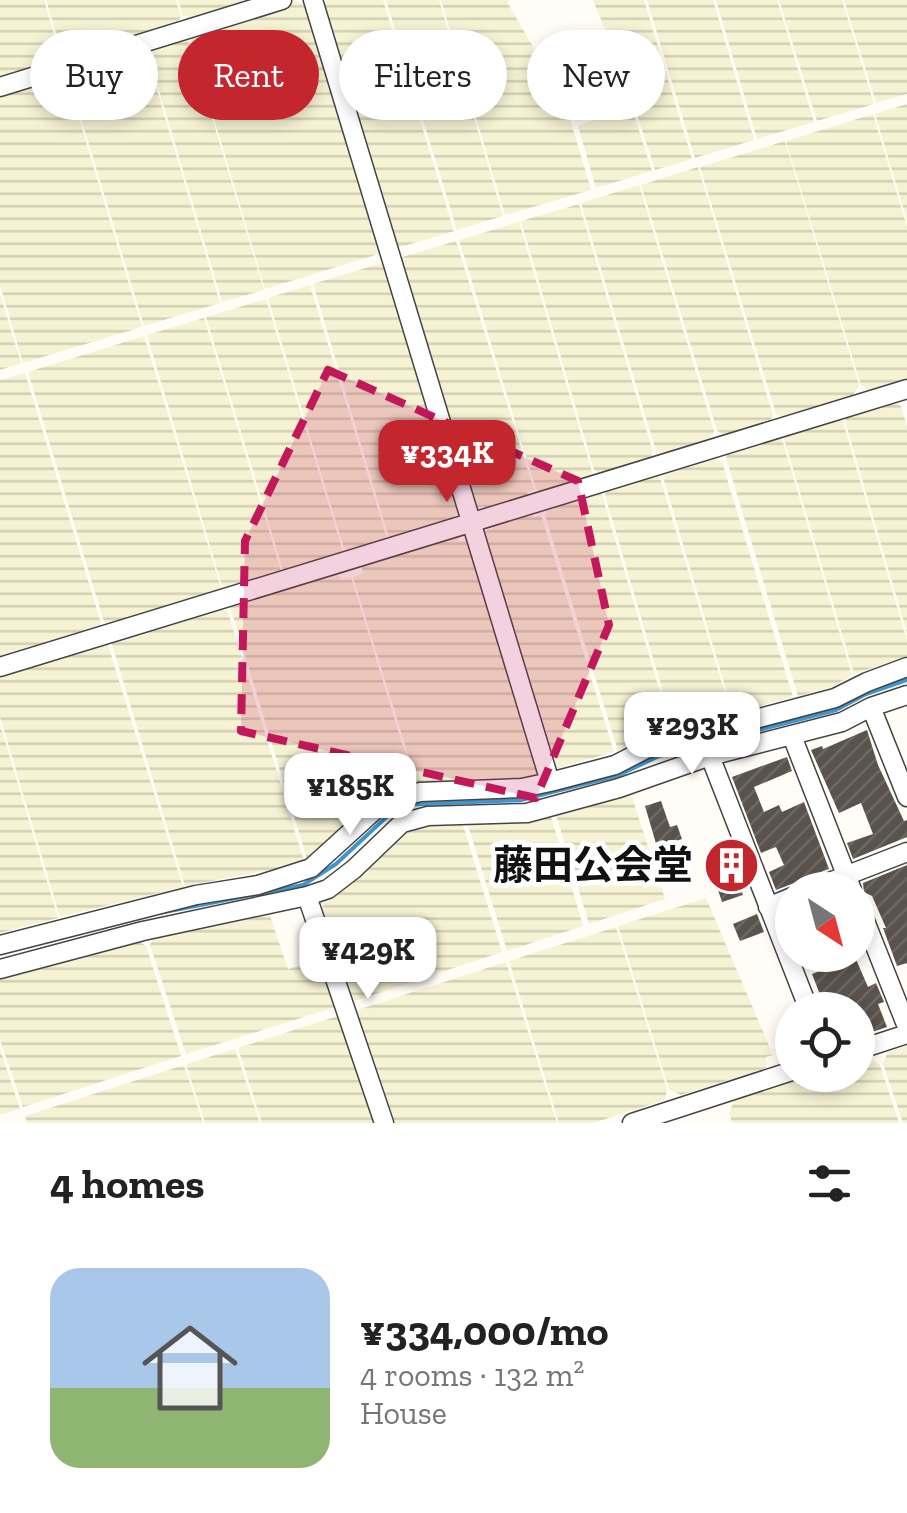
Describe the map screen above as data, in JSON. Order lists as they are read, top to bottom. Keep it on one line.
{"places":{"building":["藤田公会堂"]},"north":"bottom right","page":{"chip":["Buy","Rent","Filters","New"],"price":["¥334K","¥293K","¥185K","¥429K"],"heading":"4 homes","list":[{"name":"¥334,000/mo","note":"4 rooms · 132 m² · House"}]}}
